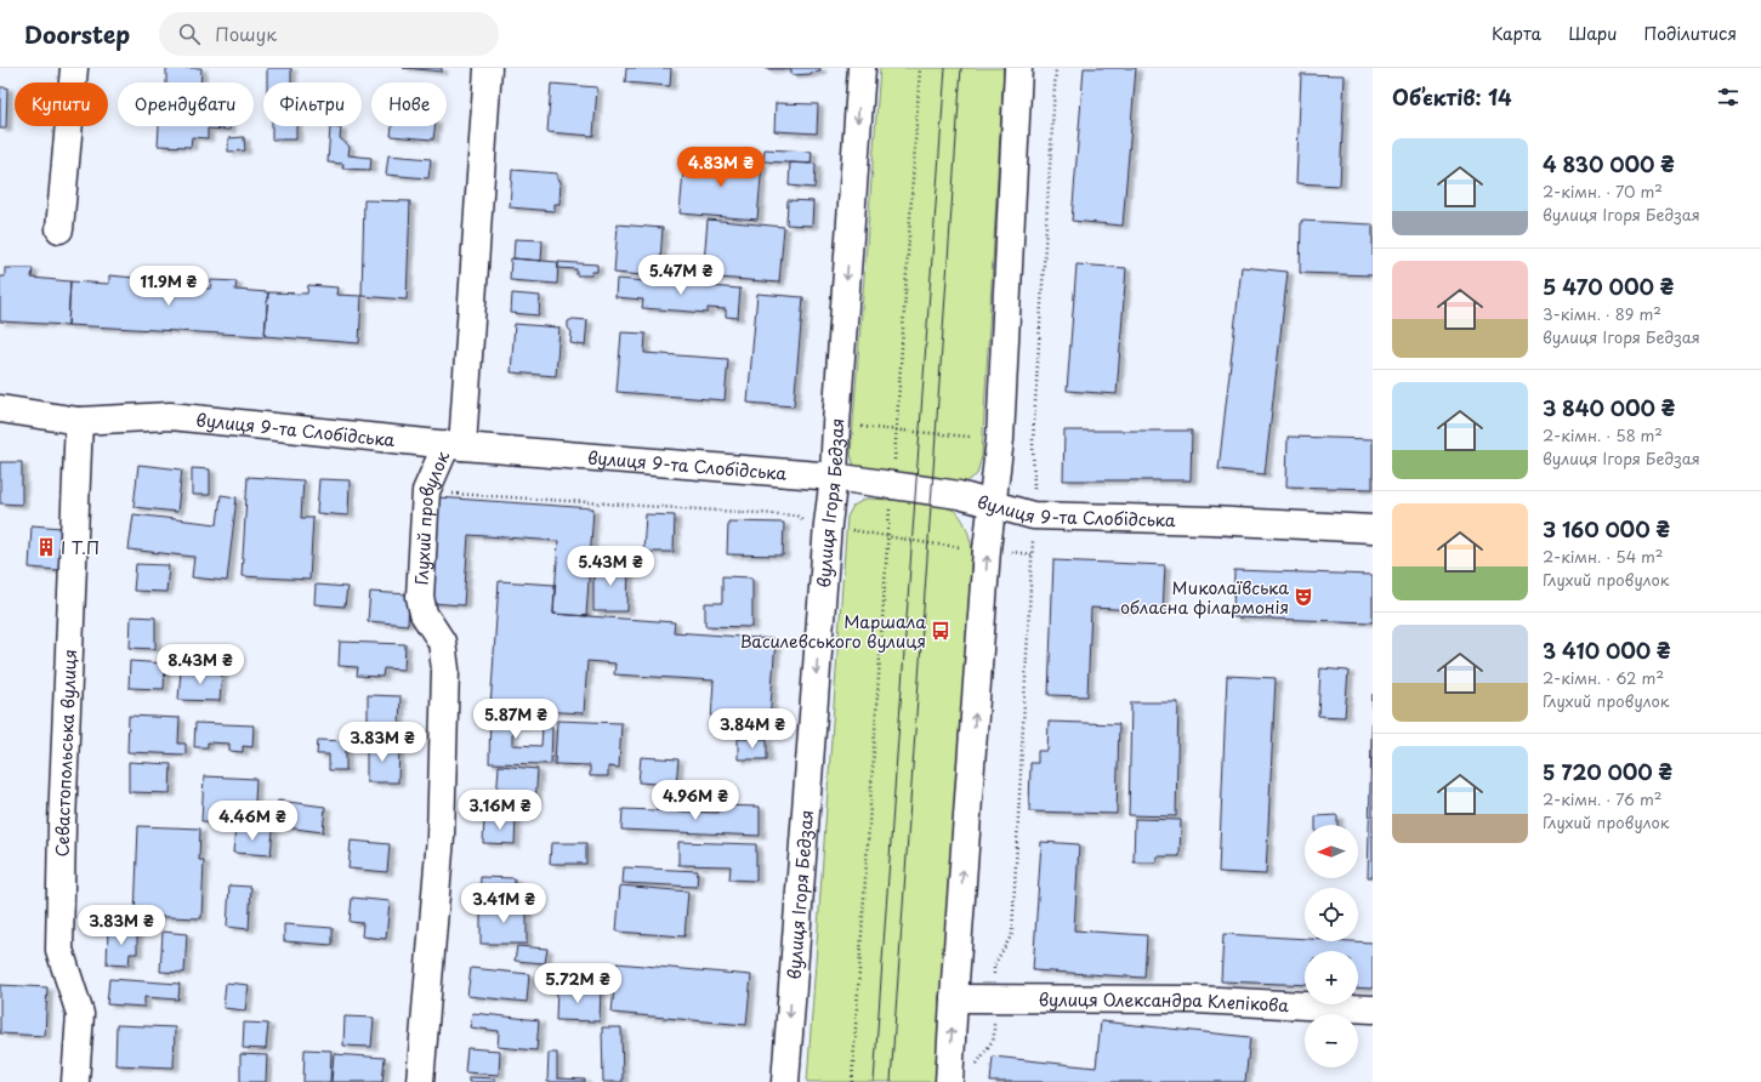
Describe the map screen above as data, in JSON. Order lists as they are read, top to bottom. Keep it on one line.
{"streets":{"street":["вулиця 9-та Слобідська","вулиця Ігоря Бедзая","Глухий провулок","Севастопольська вулиця","вулиця Олександра Клепікова"]},"crossings":[["вулиця 9-та Слобідська","вулиця Ігоря Бедзая"],["вулиця 9-та Слобідська","Глухий провулок"],["вулиця 9-та Слобідська","Севастопольська вулиця"]],"places":{"building":["І Т.П"],"theatre":["Миколаївська обласна філармонія"],"bus stop":["Маршала Василевського вулиця"]},"north":"left","page":{"header":"Doorstep","search":"Пошук","nav":["Карта","Шари","Поділитися"],"heading":"Об’єктів: 14","chip":["Купити","Орендувати","Фільтри","Нове"],"list":[{"name":"4 830 000 ₴","note":"2-кімн. · 70 m² · вулиця Ігоря Бедзая"},{"name":"5 470 000 ₴","note":"3-кімн. · 89 m² · вулиця Ігоря Бедзая"},{"name":"3 840 000 ₴","note":"2-кімн. · 58 m² · вулиця Ігоря Бедзая"},{"name":"3 160 000 ₴","note":"2-кімн. · 54 m² · Глухий провулок"},{"name":"3 410 000 ₴","note":"2-кімн. · 62 m² · Глухий провулок"},{"name":"5 720 000 ₴","note":"2-кімн. · 76 m² · Глухий провулок"}],"price":["4.83M ₴","5.47M ₴","11.9M ₴","5.43M ₴","8.43M ₴","5.87M ₴","3.84M ₴","3.83M ₴","4.96M ₴","3.16M ₴","4.46M ₴","3.41M ₴","3.83M ₴","5.72M ₴"],"map_buttons":["+","−"]}}
